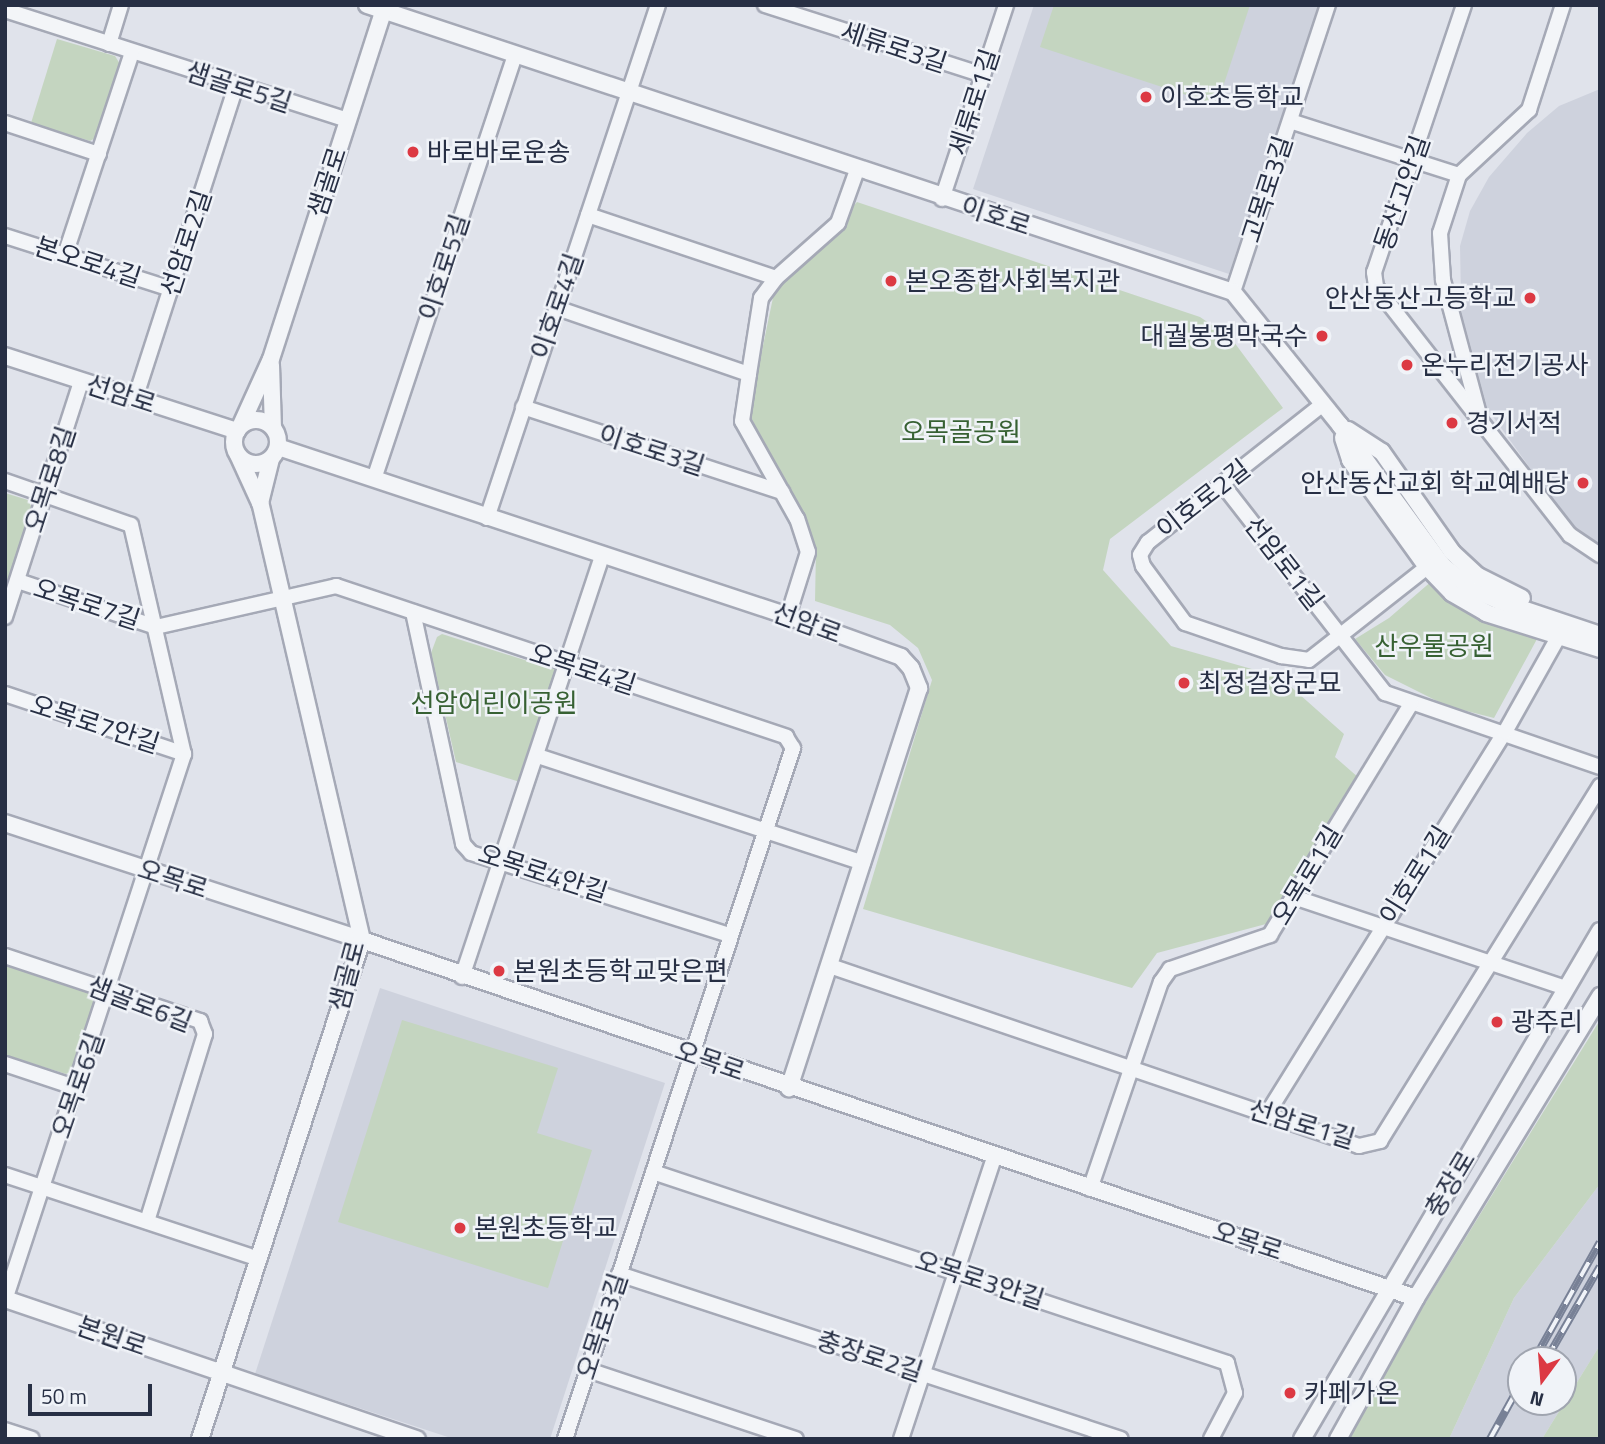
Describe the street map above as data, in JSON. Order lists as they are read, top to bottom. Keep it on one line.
{"streets":{"street":["세류로3길","샘골로5길","세류로1길","샘골로","고목로3길","동산고안길","이호로","선암로2길","본오로4길","이호로5길","이호로4길","선암로","이호로3길","오목로8길","이호로2길","선암로1길","오목로7길","오목로4길","오목로7안길","오목로4안길","오목로1길","이호로1길","오목로","샘골로6길","오목로6길","충장로","오목로3안길","오목로3길","본원로","충장로2길"]},"crossings":[["세류로3길","세류로1길"],["샘골로5길","샘골로"],["샘골로5길","선암로2길"],["세류로1길","이호로"],["샘골로","이호로"],["샘골로","선암로"],["샘골로","오목로4길"],["샘골로","오목로"],["샘골로","본원로"],["고목로3길","이호로"],["이호로","이호로5길"],["이호로","이호로4길"],["선암로2길","본오로4길"],["선암로2길","선암로"],["이호로5길","선암로"],["이호로4길","선암로"],["이호로4길","이호로3길"],["선암로","오목로8길"],["선암로","선암로1길"],["선암로","오목로"],["오목로8길","오목로7길"],["이호로2길","선암로1길"],["선암로1길","오목로1길"],["선암로1길","이호로1길"],["오목로7길","오목로4길"],["오목로7길","오목로7안길"],["오목로7길","오목로"],["오목로7길","오목로6길"],["오목로4길","오목로4안길"],["오목로4길","오목로"],["오목로4길","오목로3길"],["오목로1길","오목로"],["오목로","오목로6길"],["오목로","충장로"],["오목로","오목로3길"],["샘골로6길","오목로6길"],["오목로6길","본원로"],["오목로3안길","오목로3길"],["오목로3길","충장로2길"]],"parks":["오목골공원","산우물공원","선암어린이공원"],"places":["이호초등학교","바로바로운송","본오종합사회복지관","안산동산고등학교","대궐봉평막국수","온누리전기공사","경기서적","안산동산교회 학교예배당","최정걸장군묘","본원초등학교맞은편","광주리","본원초등학교","카페가온"],"scale_bar":"50 m","north":"bottom"}
